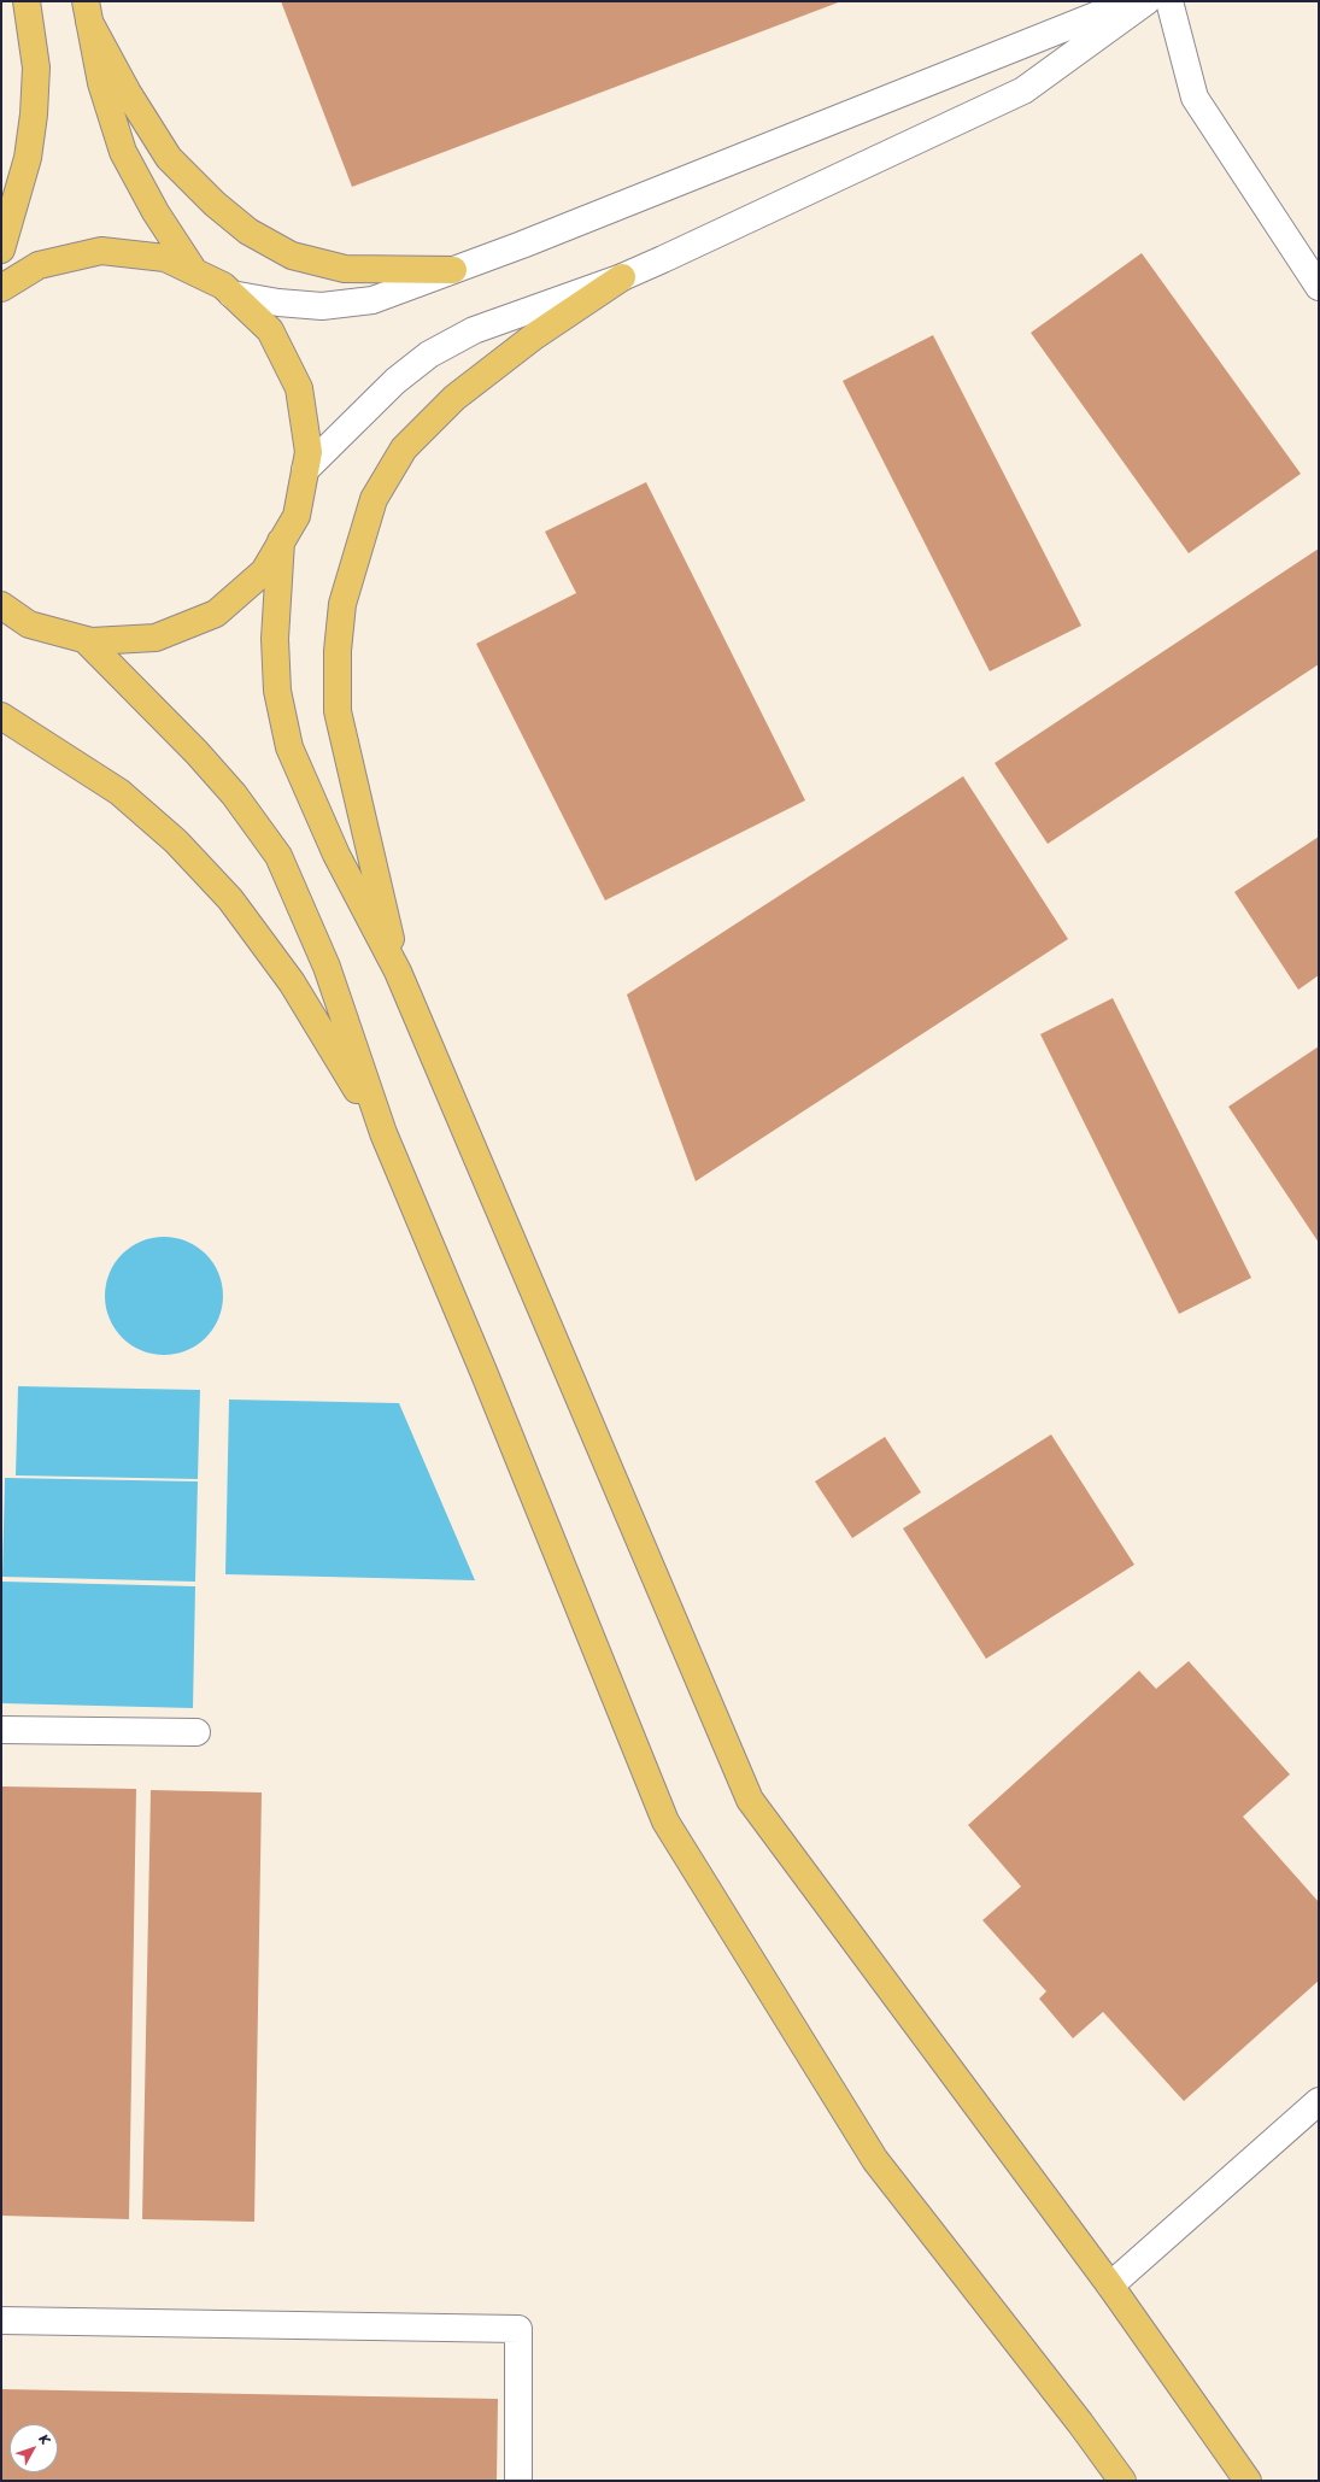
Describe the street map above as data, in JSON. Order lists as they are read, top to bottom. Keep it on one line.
{"north":"top right"}
